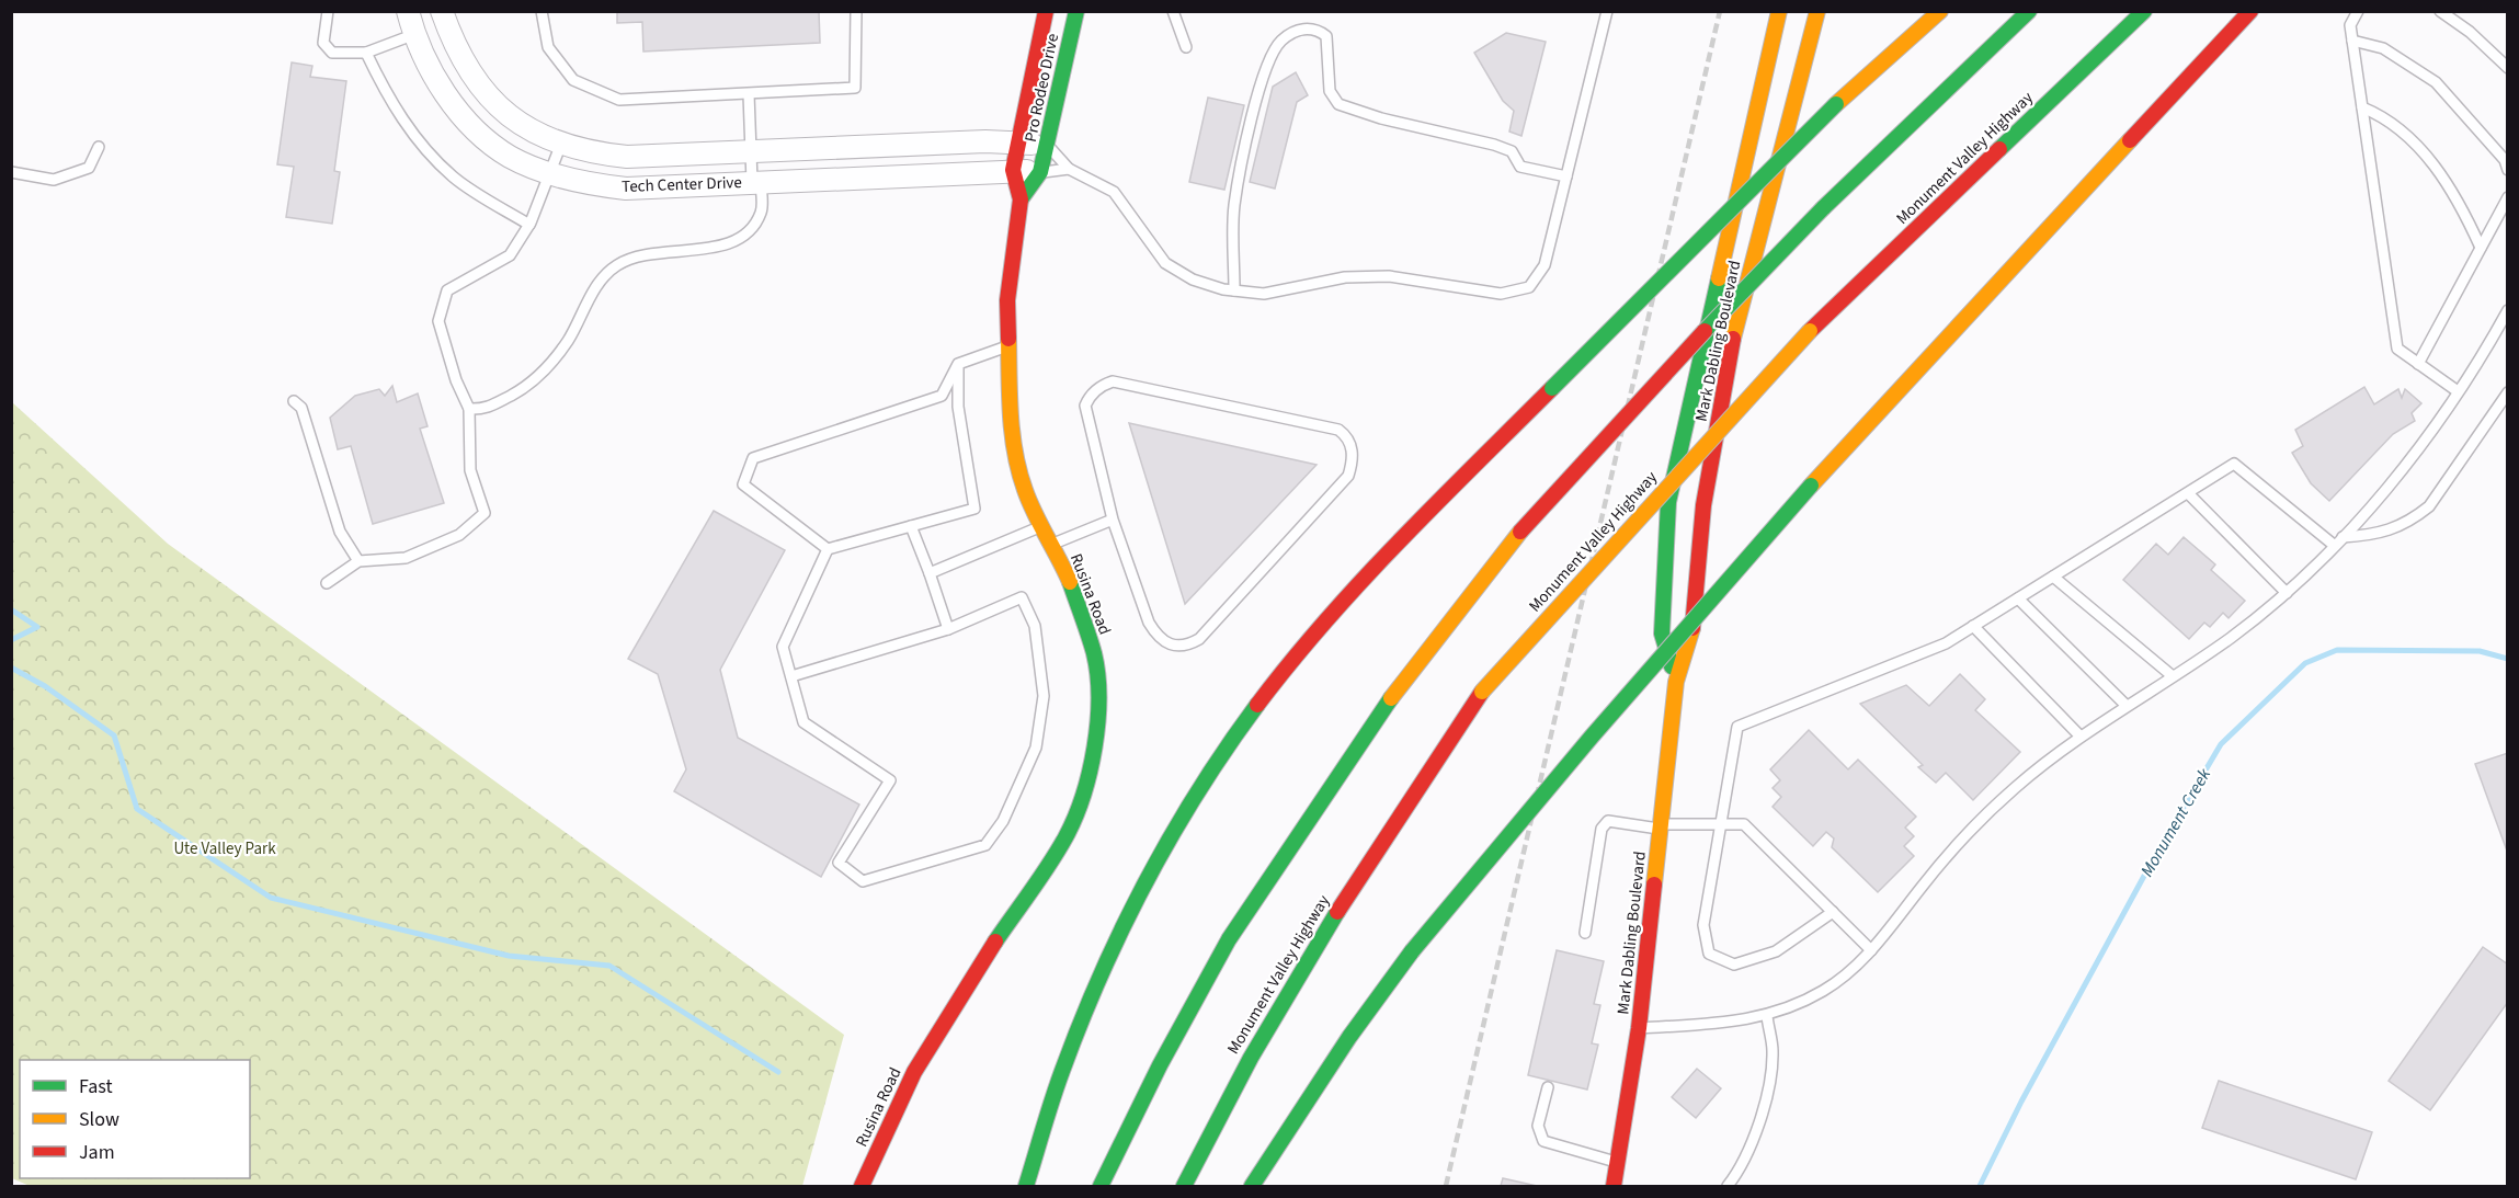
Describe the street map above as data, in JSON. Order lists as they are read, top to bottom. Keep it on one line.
{"streets":{"main road":["Pro Rodeo Drive","Monument Valley Highway","Mark Dabling Boulevard","Rusina Road"],"street":["Tech Center Drive"]},"crossings":[["Pro Rodeo Drive","Tech Center Drive"],["Pro Rodeo Drive","Rusina Road"],["Tech Center Drive","Rusina Road"]],"water":["Monument Creek"],"parks":["Ute Valley Park"],"legend":["Fast","Slow","Jam"]}
